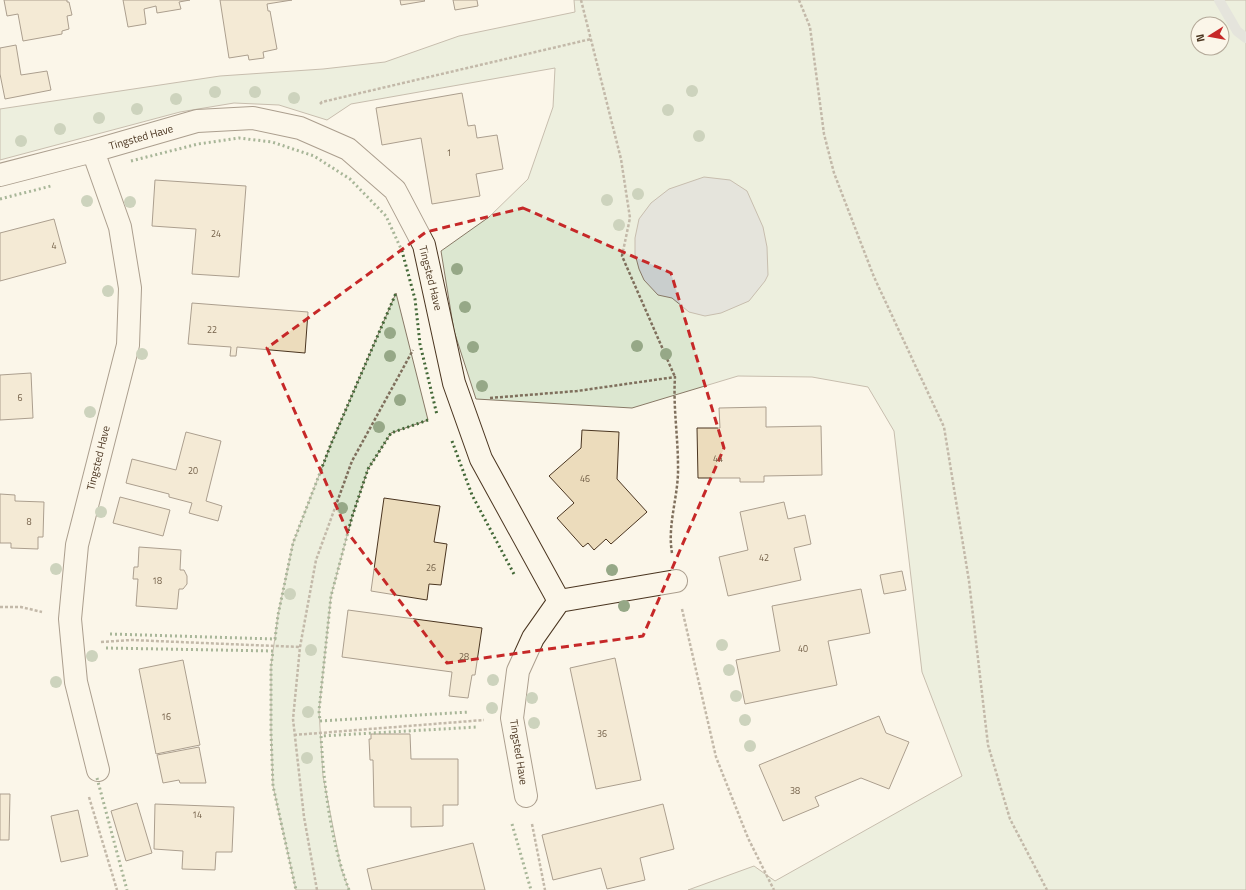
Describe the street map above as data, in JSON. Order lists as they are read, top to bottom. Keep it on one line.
{"streets":{"street":["Tingsted Have"]},"house_numbers":["1","24","4","22","6","44","20","46","8","42","26","18","40","28","16","36","38","14"],"north":"left"}
